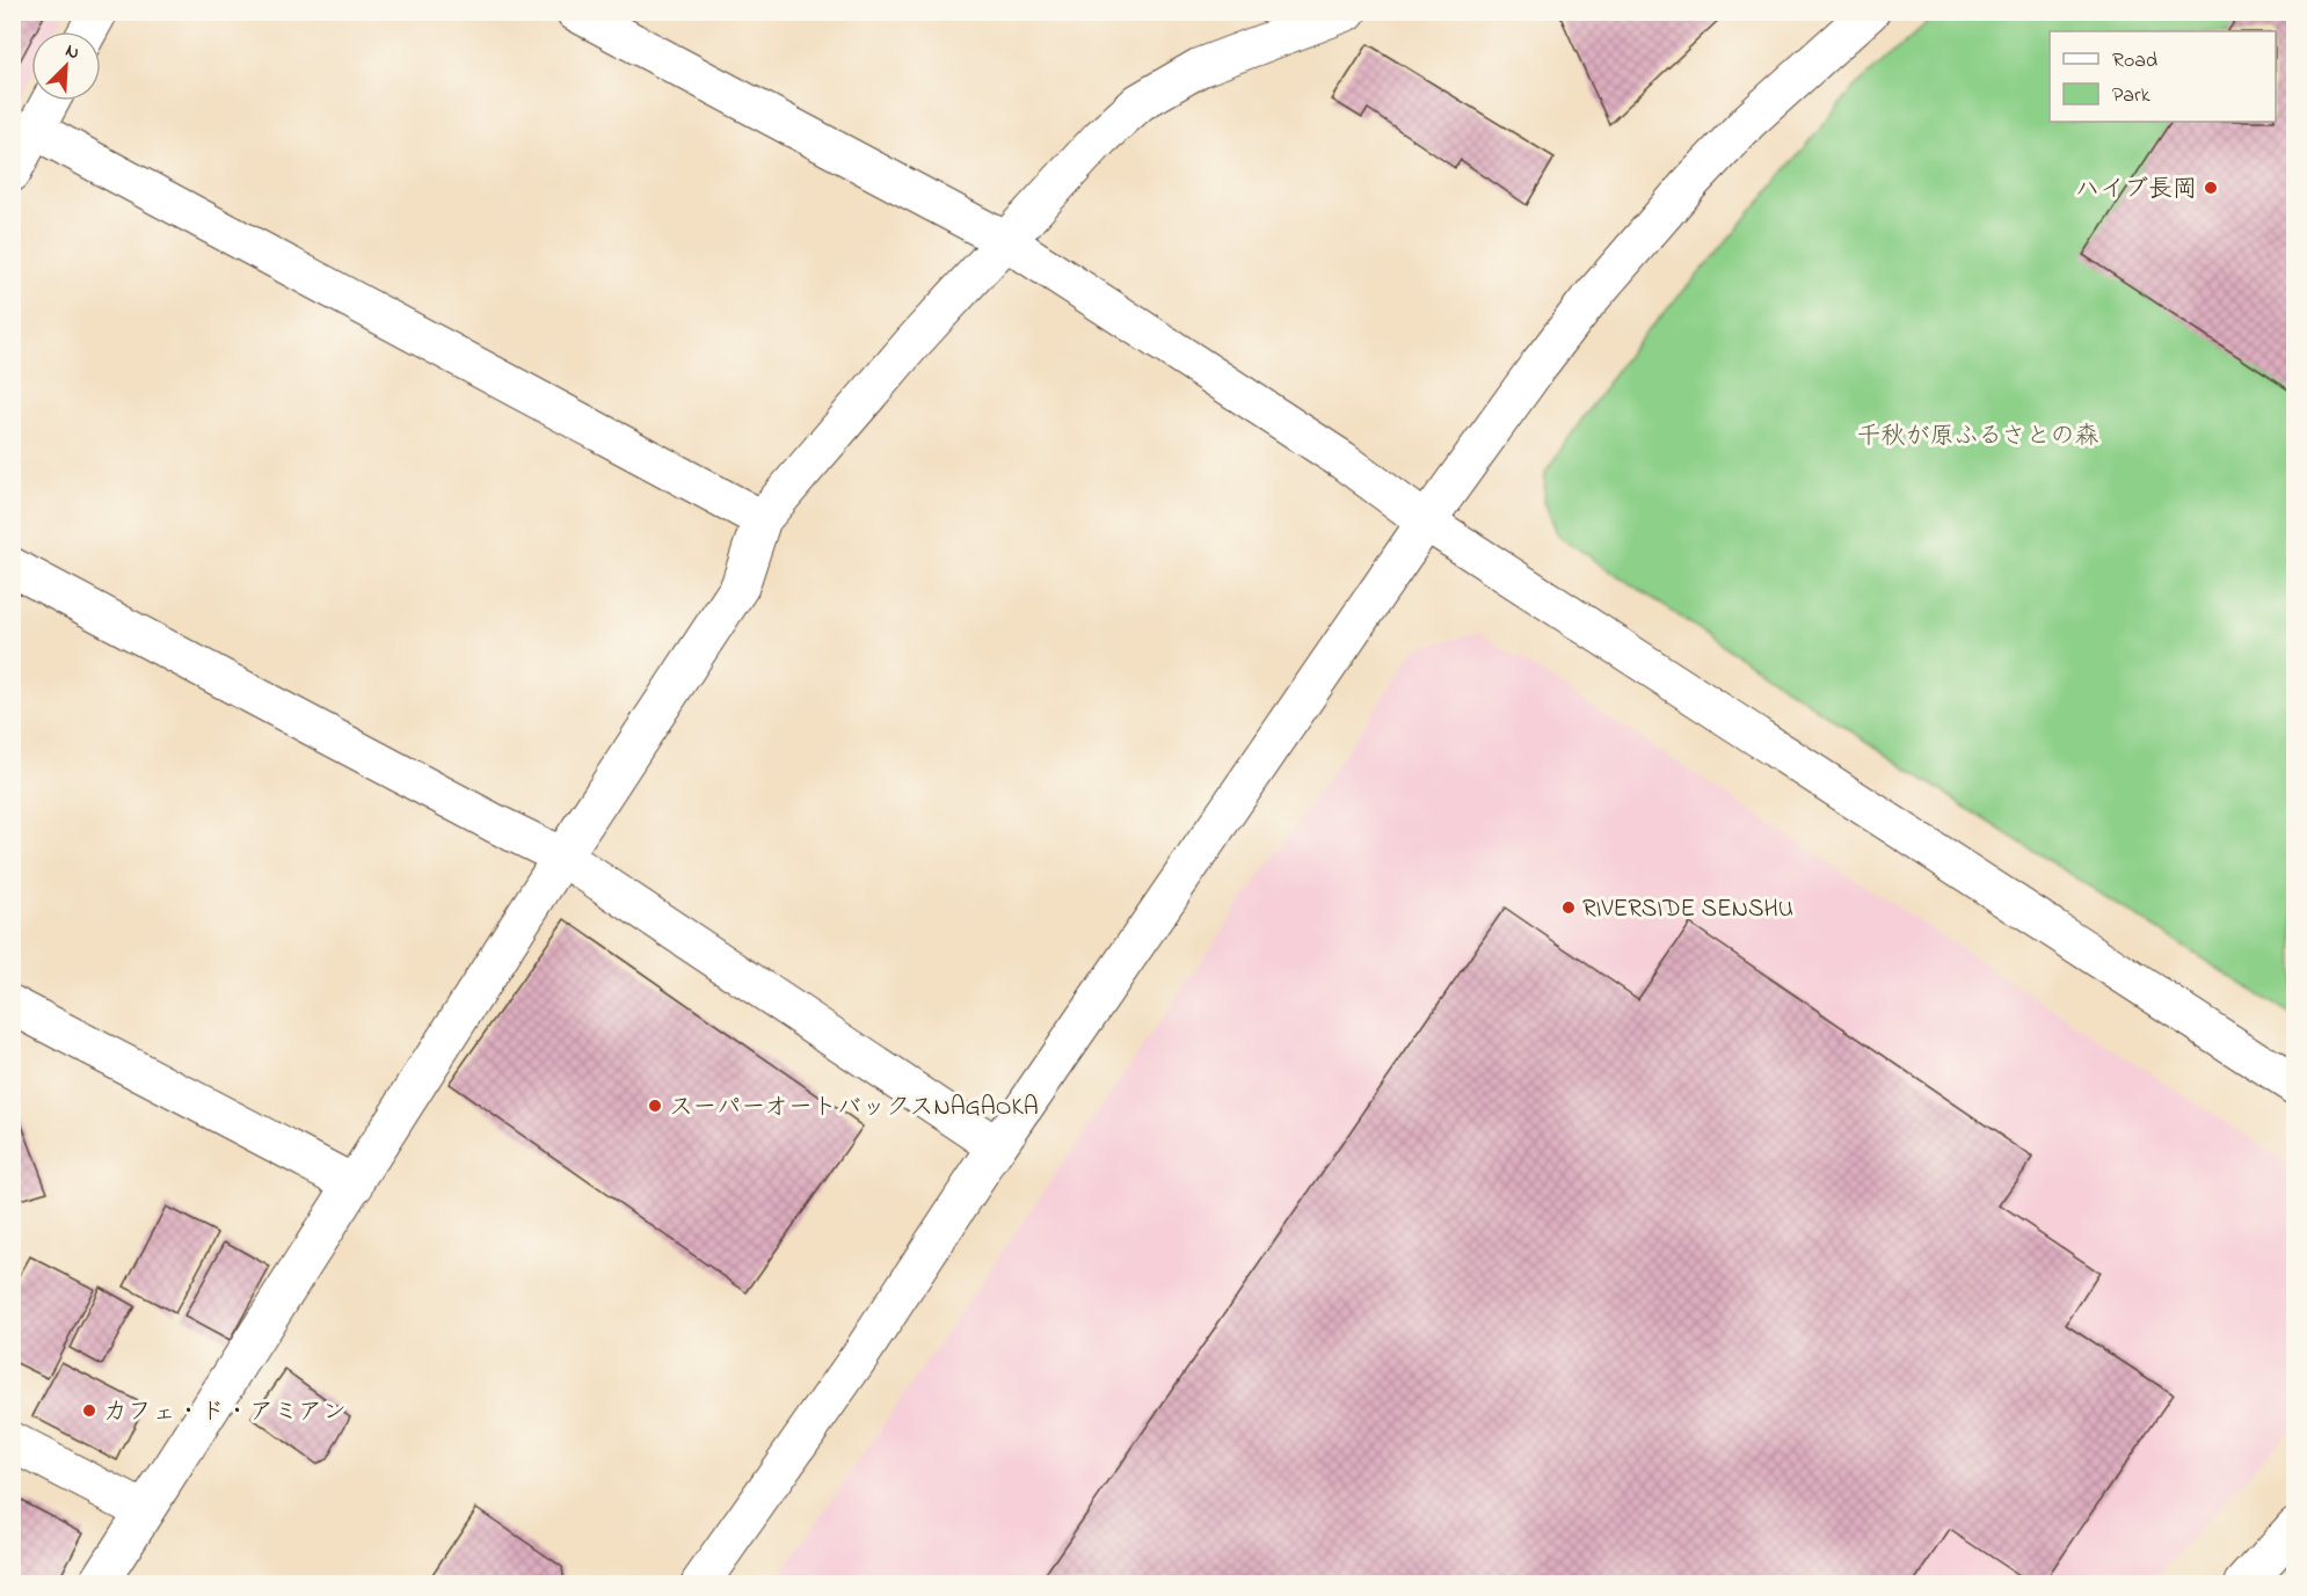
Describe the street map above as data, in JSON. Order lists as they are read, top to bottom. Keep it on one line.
{"parks":["千秋が原ふるさとの森"],"places":["ハイブ長岡","RIVERSIDE SENSHU","スーパーオートバックスNAGAOKA","カフェ・ド・アミアン"],"legend":["Road","Park"],"north":"top right"}
